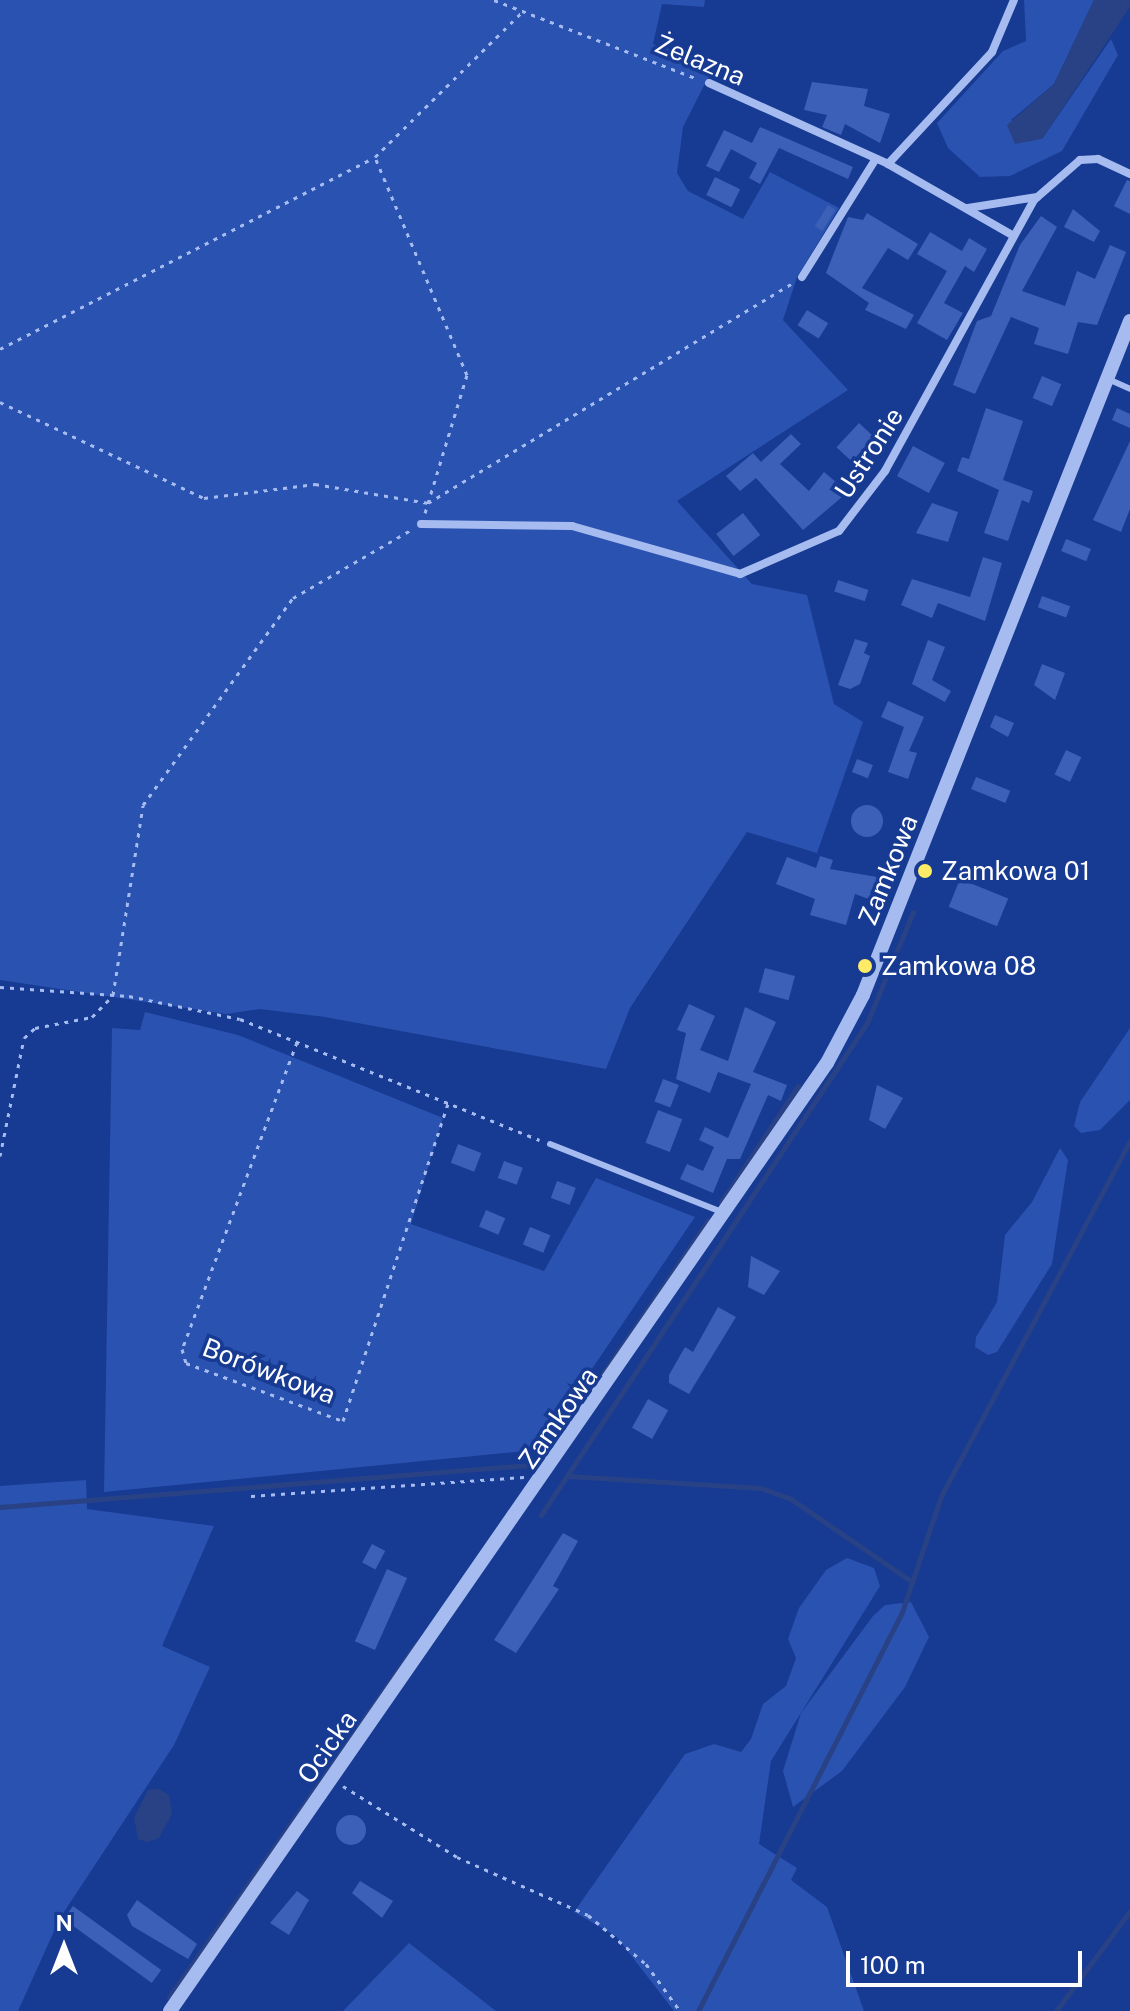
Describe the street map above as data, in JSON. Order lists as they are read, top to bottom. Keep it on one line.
{"streets":{"street":["Żelazna","Ustronie","Zamkowa","Ocicka"],"path":["Borówkowa"]},"crossings":[["Żelazna","Ustronie"],["Zamkowa","Ocicka"]],"places":["Zamkowa 01","Zamkowa 08"],"scale_bar":"100 m","north":"top"}
